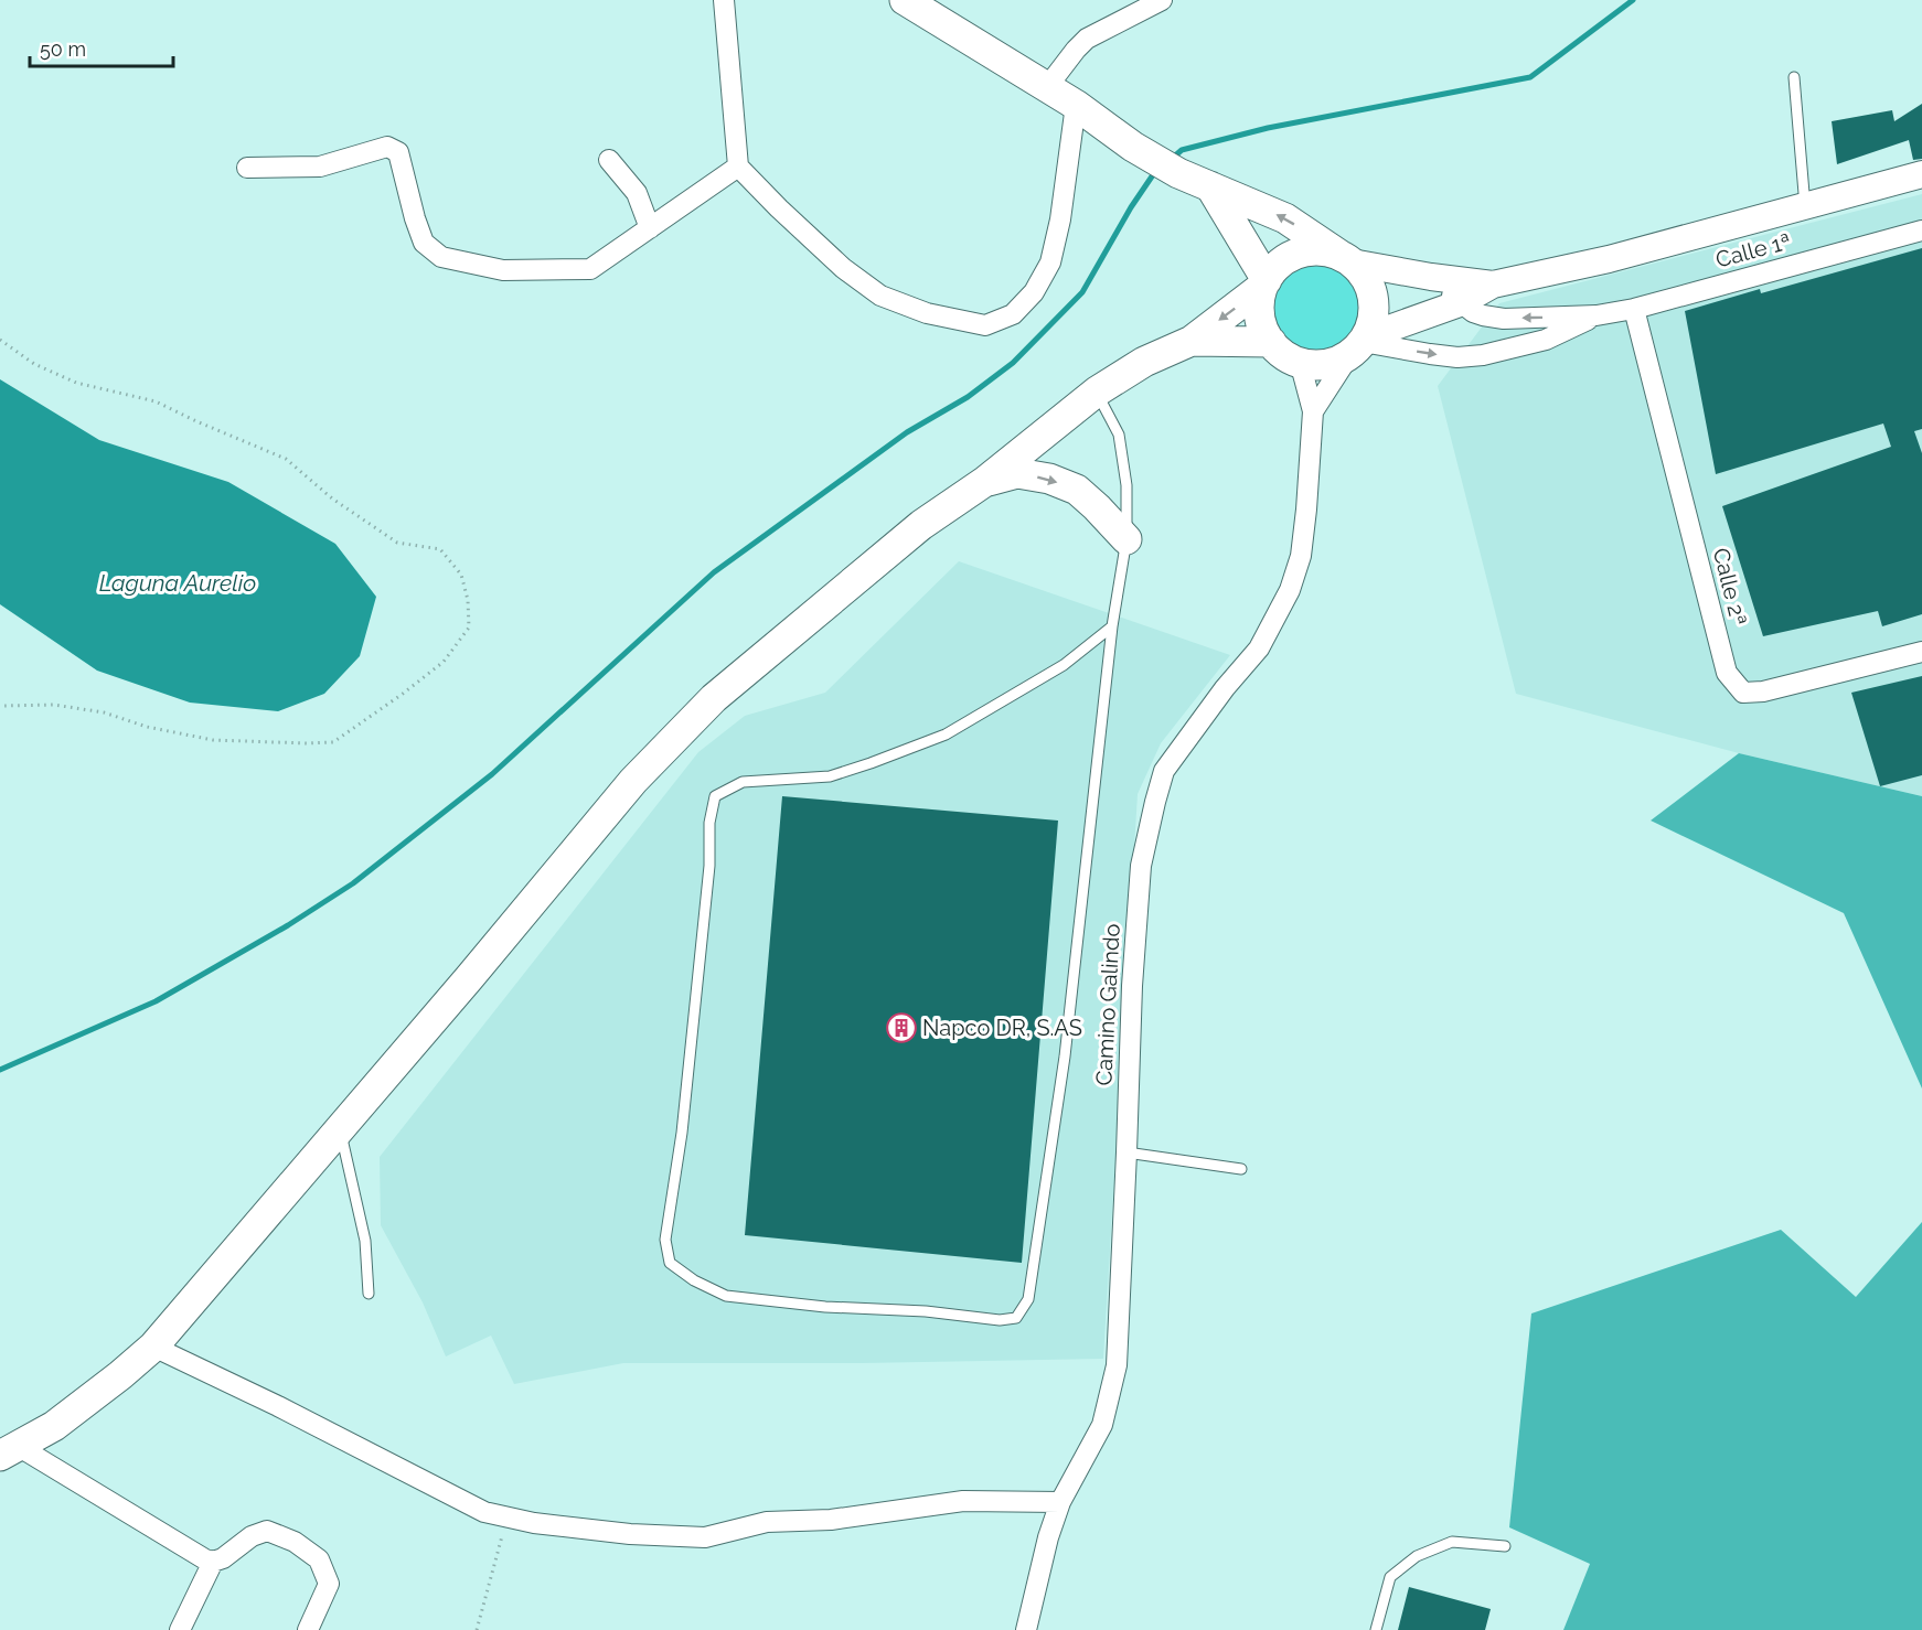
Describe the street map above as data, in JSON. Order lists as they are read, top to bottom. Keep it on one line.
{"streets":{"street":["Calle 1ª","Calle 2ª","Camino Galindo"]},"crossings":[["Calle 1ª","Calle 2ª"],["Calle 1ª","Camino Galindo"]],"water":["Laguna Aurelio"],"places":{"building":["Napco DR, S.AS"]},"scale_bar":"50 m"}
